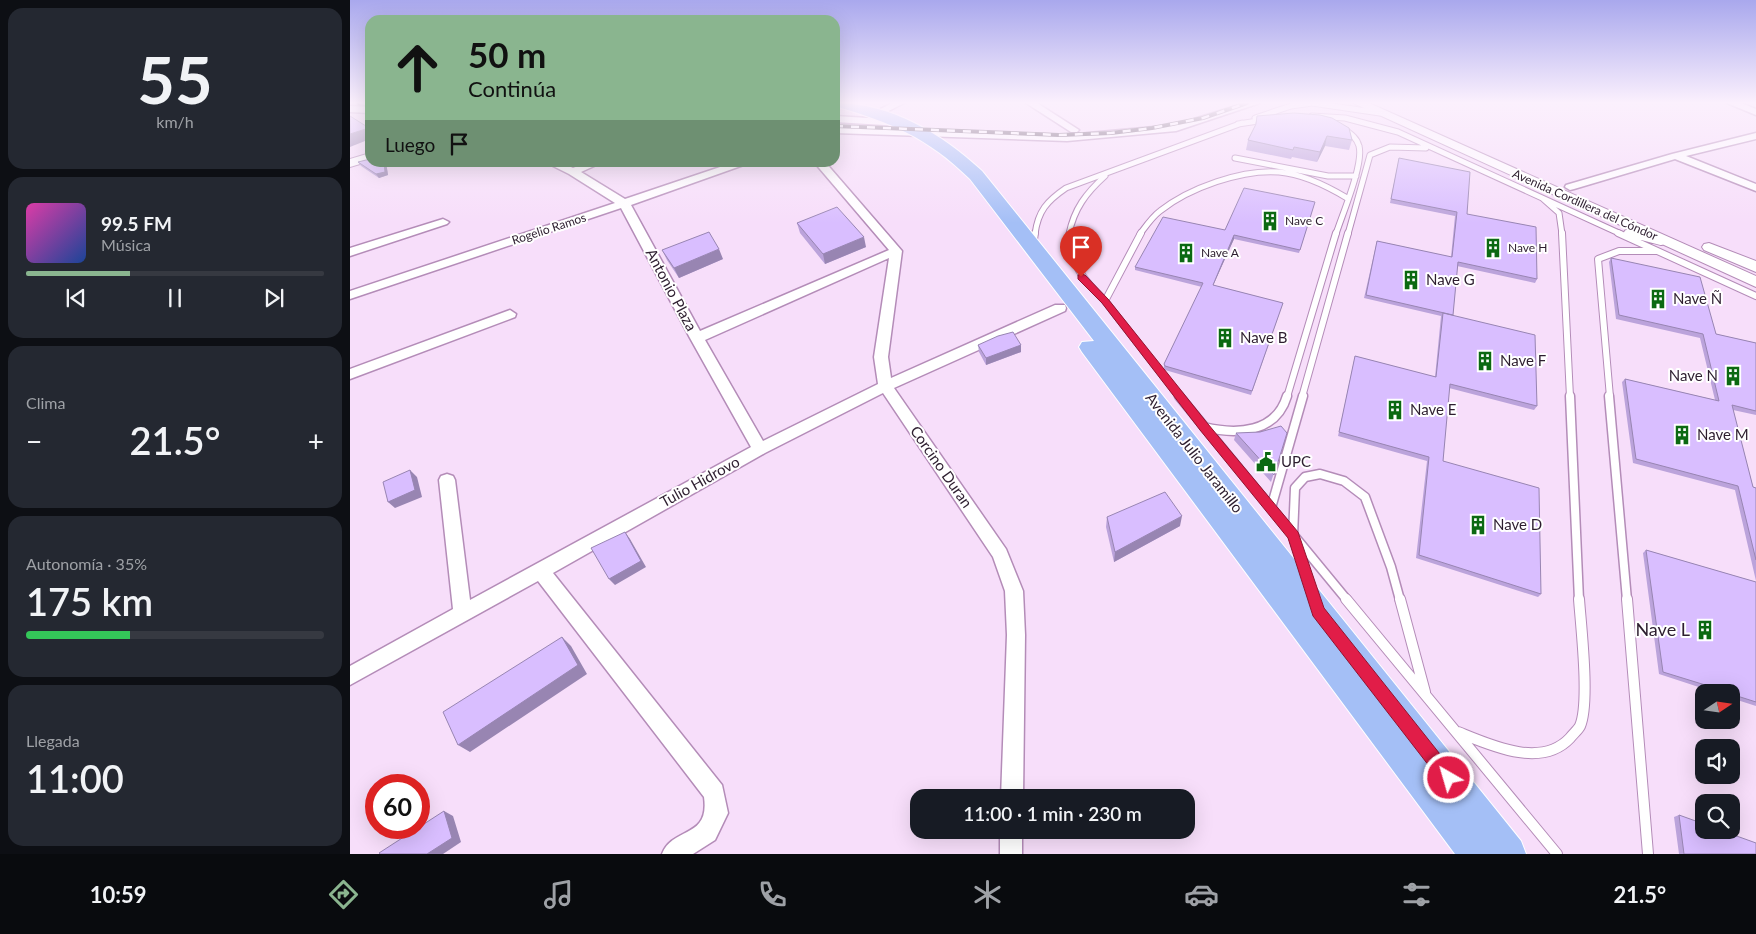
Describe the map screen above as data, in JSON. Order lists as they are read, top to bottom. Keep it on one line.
{"streets":{"main road":["Avenida Julio Jaramillo"],"street":["Avenida Cordillera del Cóndor","Rogelio Ramos","Antonio Plaza","Corcino Duran","Tulio Hidrovo"]},"crossings":[["Rogelio Ramos","Antonio Plaza"],["Antonio Plaza","Tulio Hidrovo"],["Avenida Julio Jaramillo","Tulio Hidrovo"],["Corcino Duran","Tulio Hidrovo"]],"places":{"building":["Nave C","Nave H","Nave A","Nave G","Nave Ñ","Nave B","Nave F","Nave N","Nave E","Nave M","Nave D","Nave L"],"public building":["UPC"]},"north":"right","page":{"tile":[["55","km/h"],"Clima",["Autonomía · 35%","175 km"],["Llegada","11:00"]],"turn":["50 m","Continúa"],"then":"Luego","song":["99.5 FM","Música"],"heat":["−","21.5°","+"],"limit":"60","trip":"11:00 · 1 min · 230 m","tabs":["10:59","21.5°"]}}
